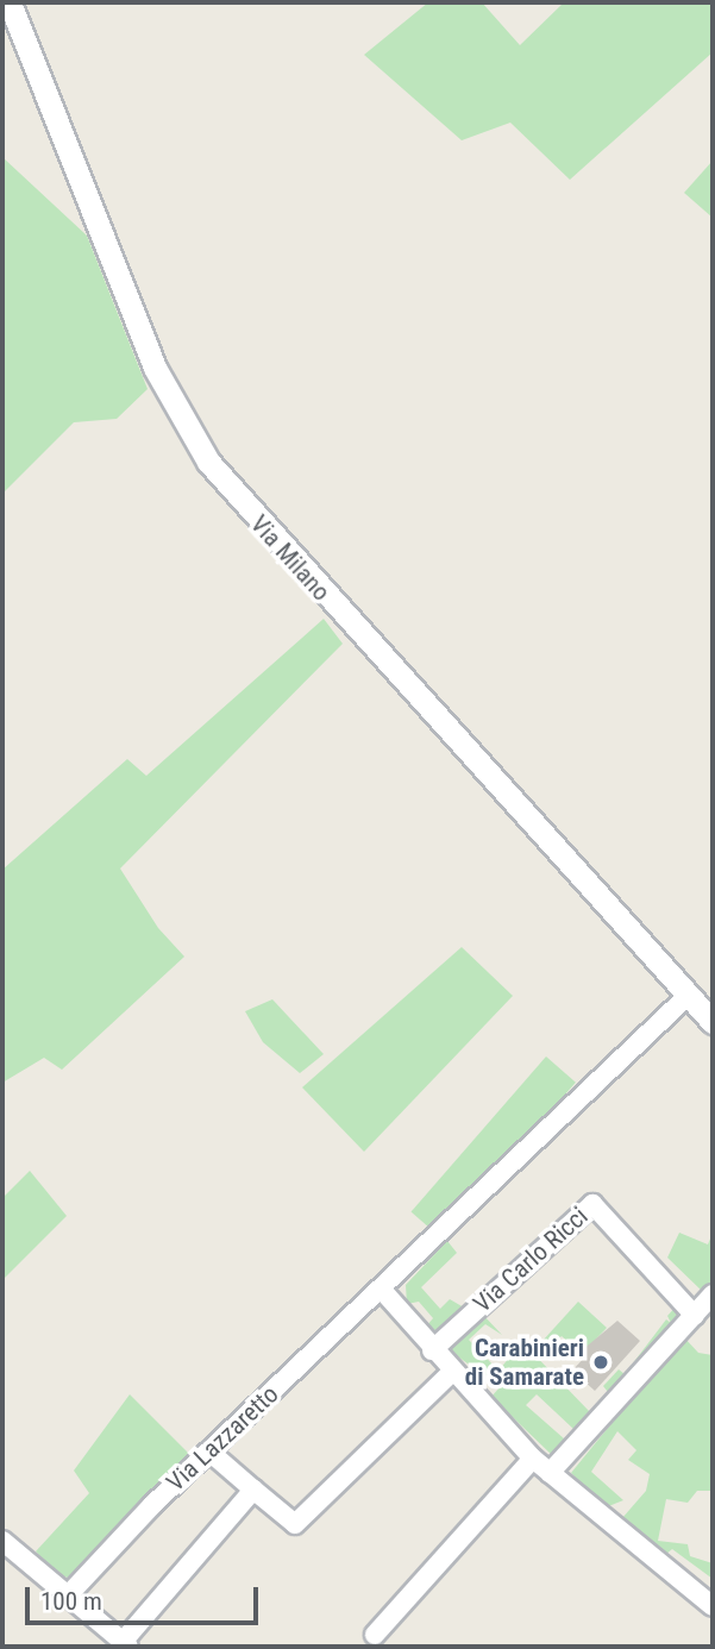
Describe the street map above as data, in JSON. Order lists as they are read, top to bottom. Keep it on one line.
{"streets":{"street":["Via Milano","Via Carlo Ricci","Via Lazzaretto"]},"crossings":[["Via Milano","Via Lazzaretto"]],"places":["Carabinieri di Samarate"],"scale_bar":"100 m"}
